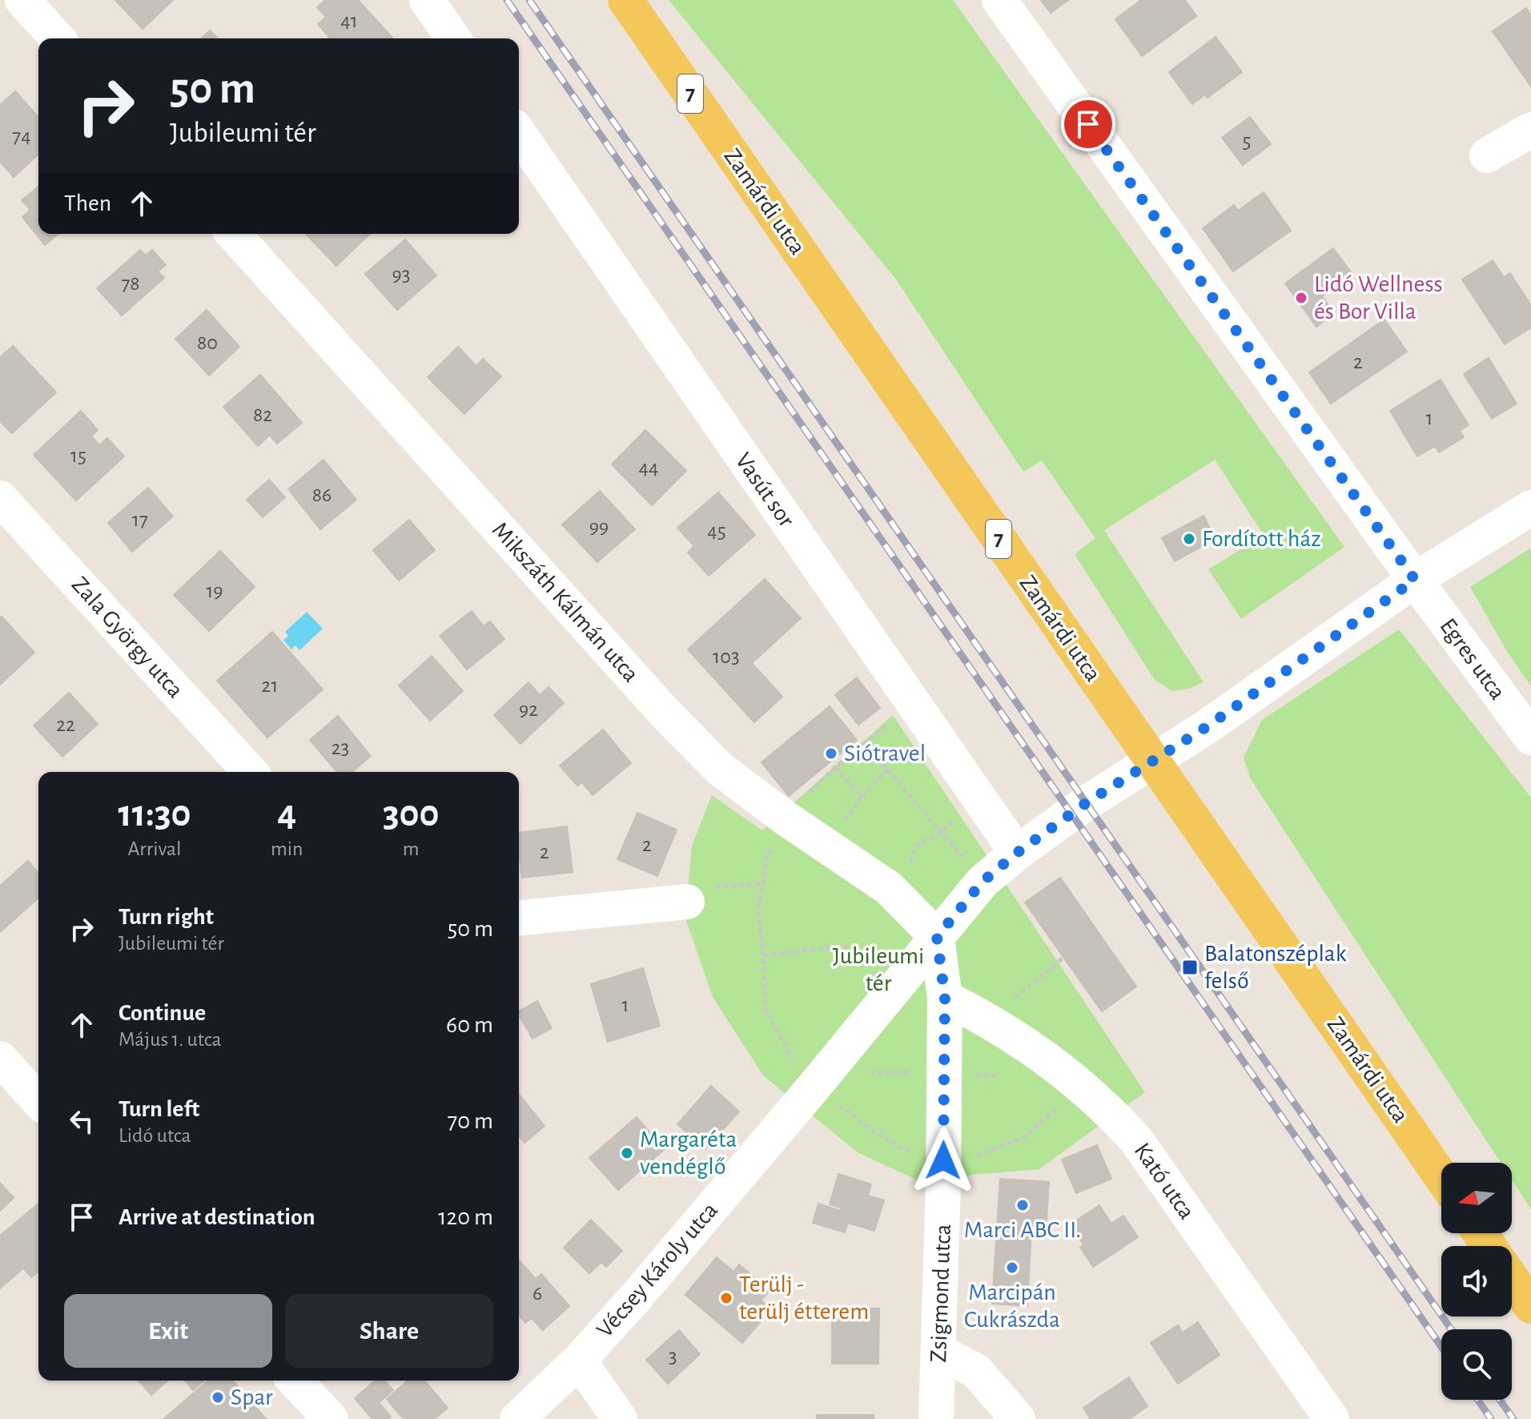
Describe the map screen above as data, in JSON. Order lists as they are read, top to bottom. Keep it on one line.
{"streets":{"main road":["7","Zamárdi utca"],"street":["Vasút sor","Mikszáth Kálmán utca","Zala György utca","Egres utca","Kató utca","Vécsey Károly utca","Zsigmond utca"]},"crossings":[["Mikszáth Kálmán utca","Vécsey Károly utca"],["Mikszáth Kálmán utca","Zsigmond utca"],["Kató utca","Zsigmond utca"],["Vécsey Károly utca","Zsigmond utca"]],"parks":["Jubileumi tér"],"places":{"other":["Lidó Wellness és Bor Villa","Fordított ház","Siótravel","Margaréta vendéglő","Marci ABC II.","Marcipán Cukrászda","Terülj - terülj étterem","Spar"],"transit":["Balatonszéplak felső"]},"house_numbers":["41","74","5","93","78","80","2","82","1","15","44","86","17","99","45","19","103","21","92","22","23","2","2","1","6","3"],"north":"left","page":{"turn":["50 m","Jubileumi tér"],"then":"Then","eta":["11:30","Arrival","4","min","300","m"],"list":[{"name":"Turn right","note":"Jubileumi tér","value":"50 m"},{"name":"Continue","note":"Május 1. utca","value":"60 m"},{"name":"Turn left","note":"Lidó utca","value":"70 m"},{"name":"Arrive at destination","value":"120 m"}],"buttons":["Exit","Share"]}}
